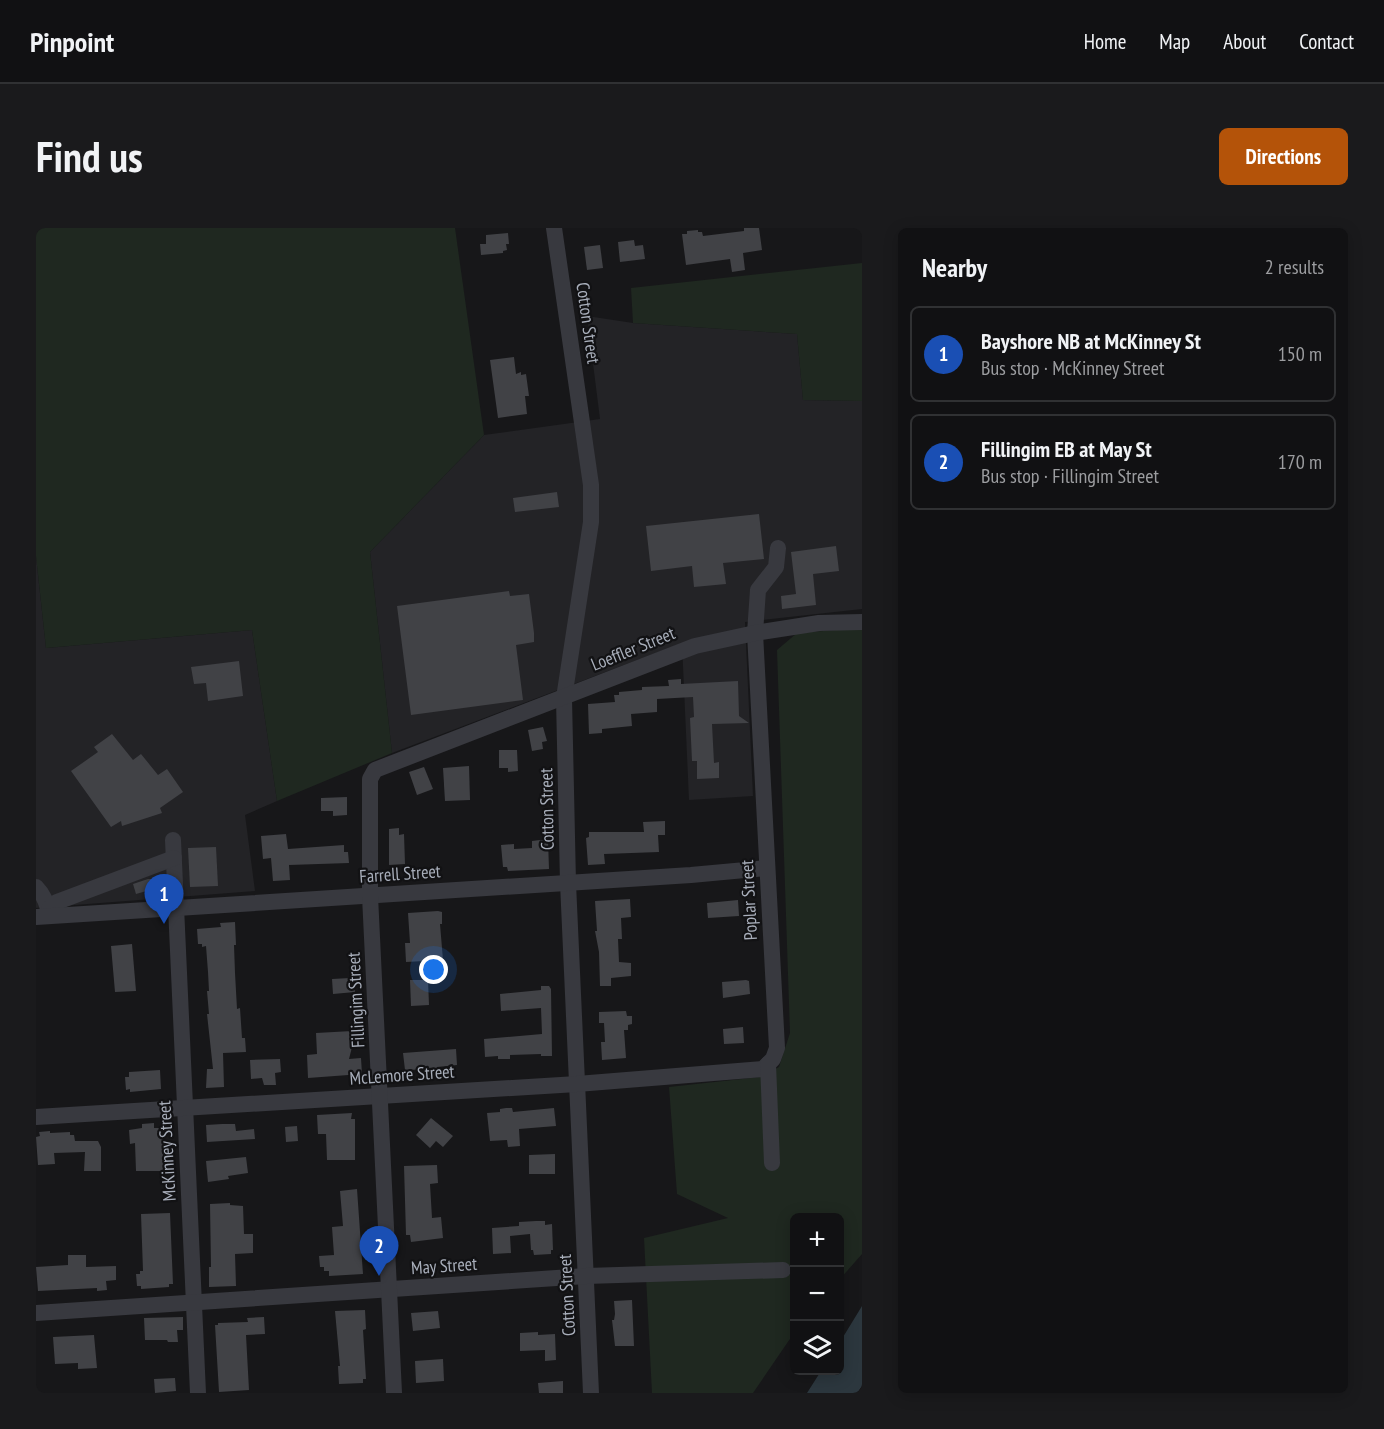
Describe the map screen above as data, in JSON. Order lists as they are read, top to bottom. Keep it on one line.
{"streets":{"street":["Cotton Street","Loeffler Street","Farrell Street","Poplar Street","Fillingim Street","McLemore Street","McKinney Street","May Street"]},"crossings":[["Cotton Street","Loeffler Street"],["Cotton Street","Farrell Street"],["Cotton Street","McLemore Street"],["Cotton Street","May Street"],["Loeffler Street","Poplar Street"],["Loeffler Street","Fillingim Street"],["Farrell Street","Poplar Street"],["Farrell Street","Fillingim Street"],["Farrell Street","McKinney Street"],["Poplar Street","McLemore Street"],["Fillingim Street","McLemore Street"],["Fillingim Street","May Street"],["McLemore Street","McKinney Street"],["McKinney Street","May Street"]],"page":{"header":"Pinpoint","nav":["Home","Map","About","Contact"],"buttons":"Directions","title":"Find us","heading":["Nearby","2 results"],"list":[{"mark":"1","name":"Bayshore NB at McKinney St","note":"Bus stop · McKinney Street","value":"150 m"},{"mark":"2","name":"Fillingim EB at May St","note":"Bus stop · Fillingim Street","value":"170 m"}],"pins":["1","2"],"map_buttons":["+","−"]}}
